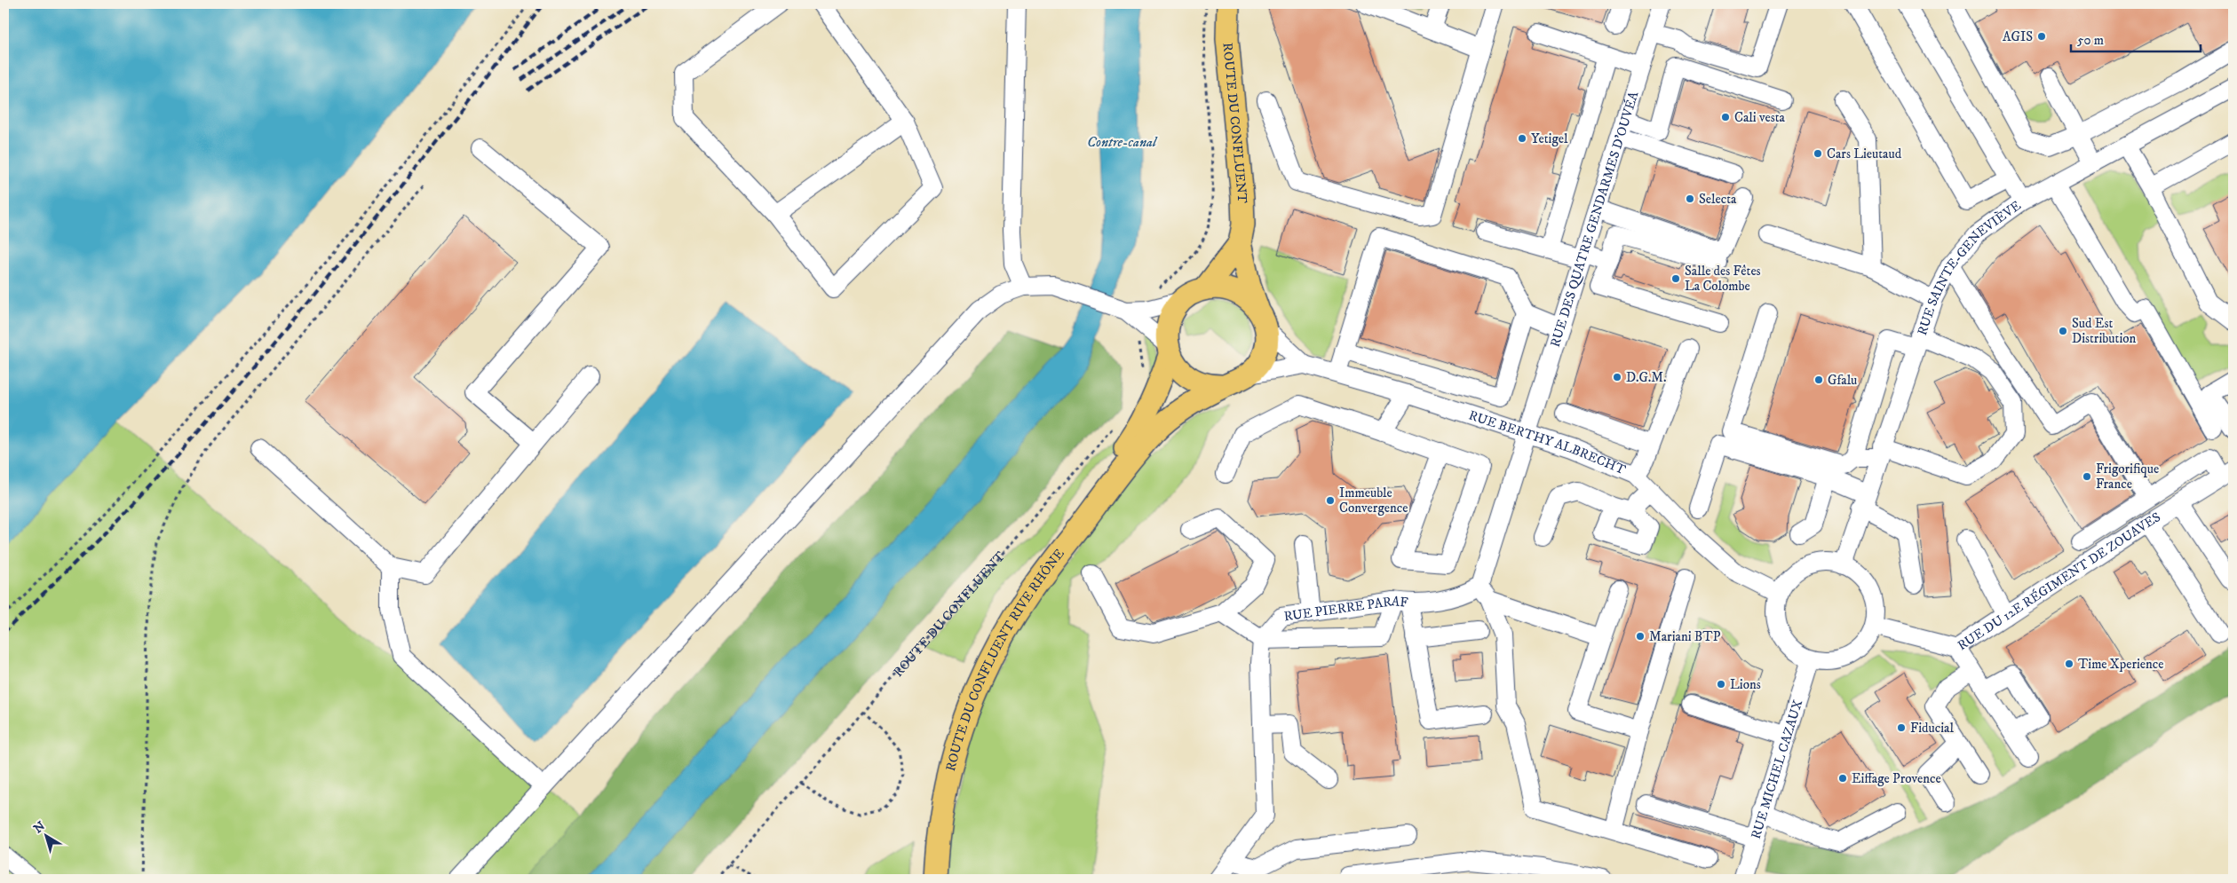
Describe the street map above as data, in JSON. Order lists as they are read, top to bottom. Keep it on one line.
{"streets":{"main road":["ROUTE DU CONFLUENT","ROUTE DU CONFLUENT RIVE RHÔNE"],"street":["RUE DES QUATRE GENDARMES D'OUVÉA","RUE SAINTE-GENEVIÈVE","RUE BERTHY ALBRECHT","RUE DU 12E RÉGIMENT DE ZOUAVES","RUE PIERRE PARAF","RUE MICHEL CAZAUX"]},"crossings":[["ROUTE DU CONFLUENT","RUE BERTHY ALBRECHT"],["ROUTE DU CONFLUENT","ROUTE DU CONFLUENT RIVE RHÔNE"],["RUE DES QUATRE GENDARMES D'OUVÉA","RUE BERTHY ALBRECHT"],["RUE SAINTE-GENEVIÈVE","RUE BERTHY ALBRECHT"],["RUE SAINTE-GENEVIÈVE","RUE DU 12E RÉGIMENT DE ZOUAVES"],["RUE SAINTE-GENEVIÈVE","RUE MICHEL CAZAUX"],["RUE BERTHY ALBRECHT","RUE DU 12E RÉGIMENT DE ZOUAVES"],["RUE BERTHY ALBRECHT","ROUTE DU CONFLUENT RIVE RHÔNE"],["RUE BERTHY ALBRECHT","RUE MICHEL CAZAUX"],["RUE DU 12E RÉGIMENT DE ZOUAVES","RUE MICHEL CAZAUX"]],"water":["Contre-canal"],"places":["AGIS","Cali vesta","Yetigel","Cars Lieutaud","Selecta","Salle des Fêtes La Colombe","Sud Est Distribution","D.G.M.","Gfalu","Frigorifique France","Immeuble Convergence","Mariani BTP","Time Xperience","Lions","Fiducial","Eiffage Provence"],"scale_bar":"50 m","north":"top left"}
